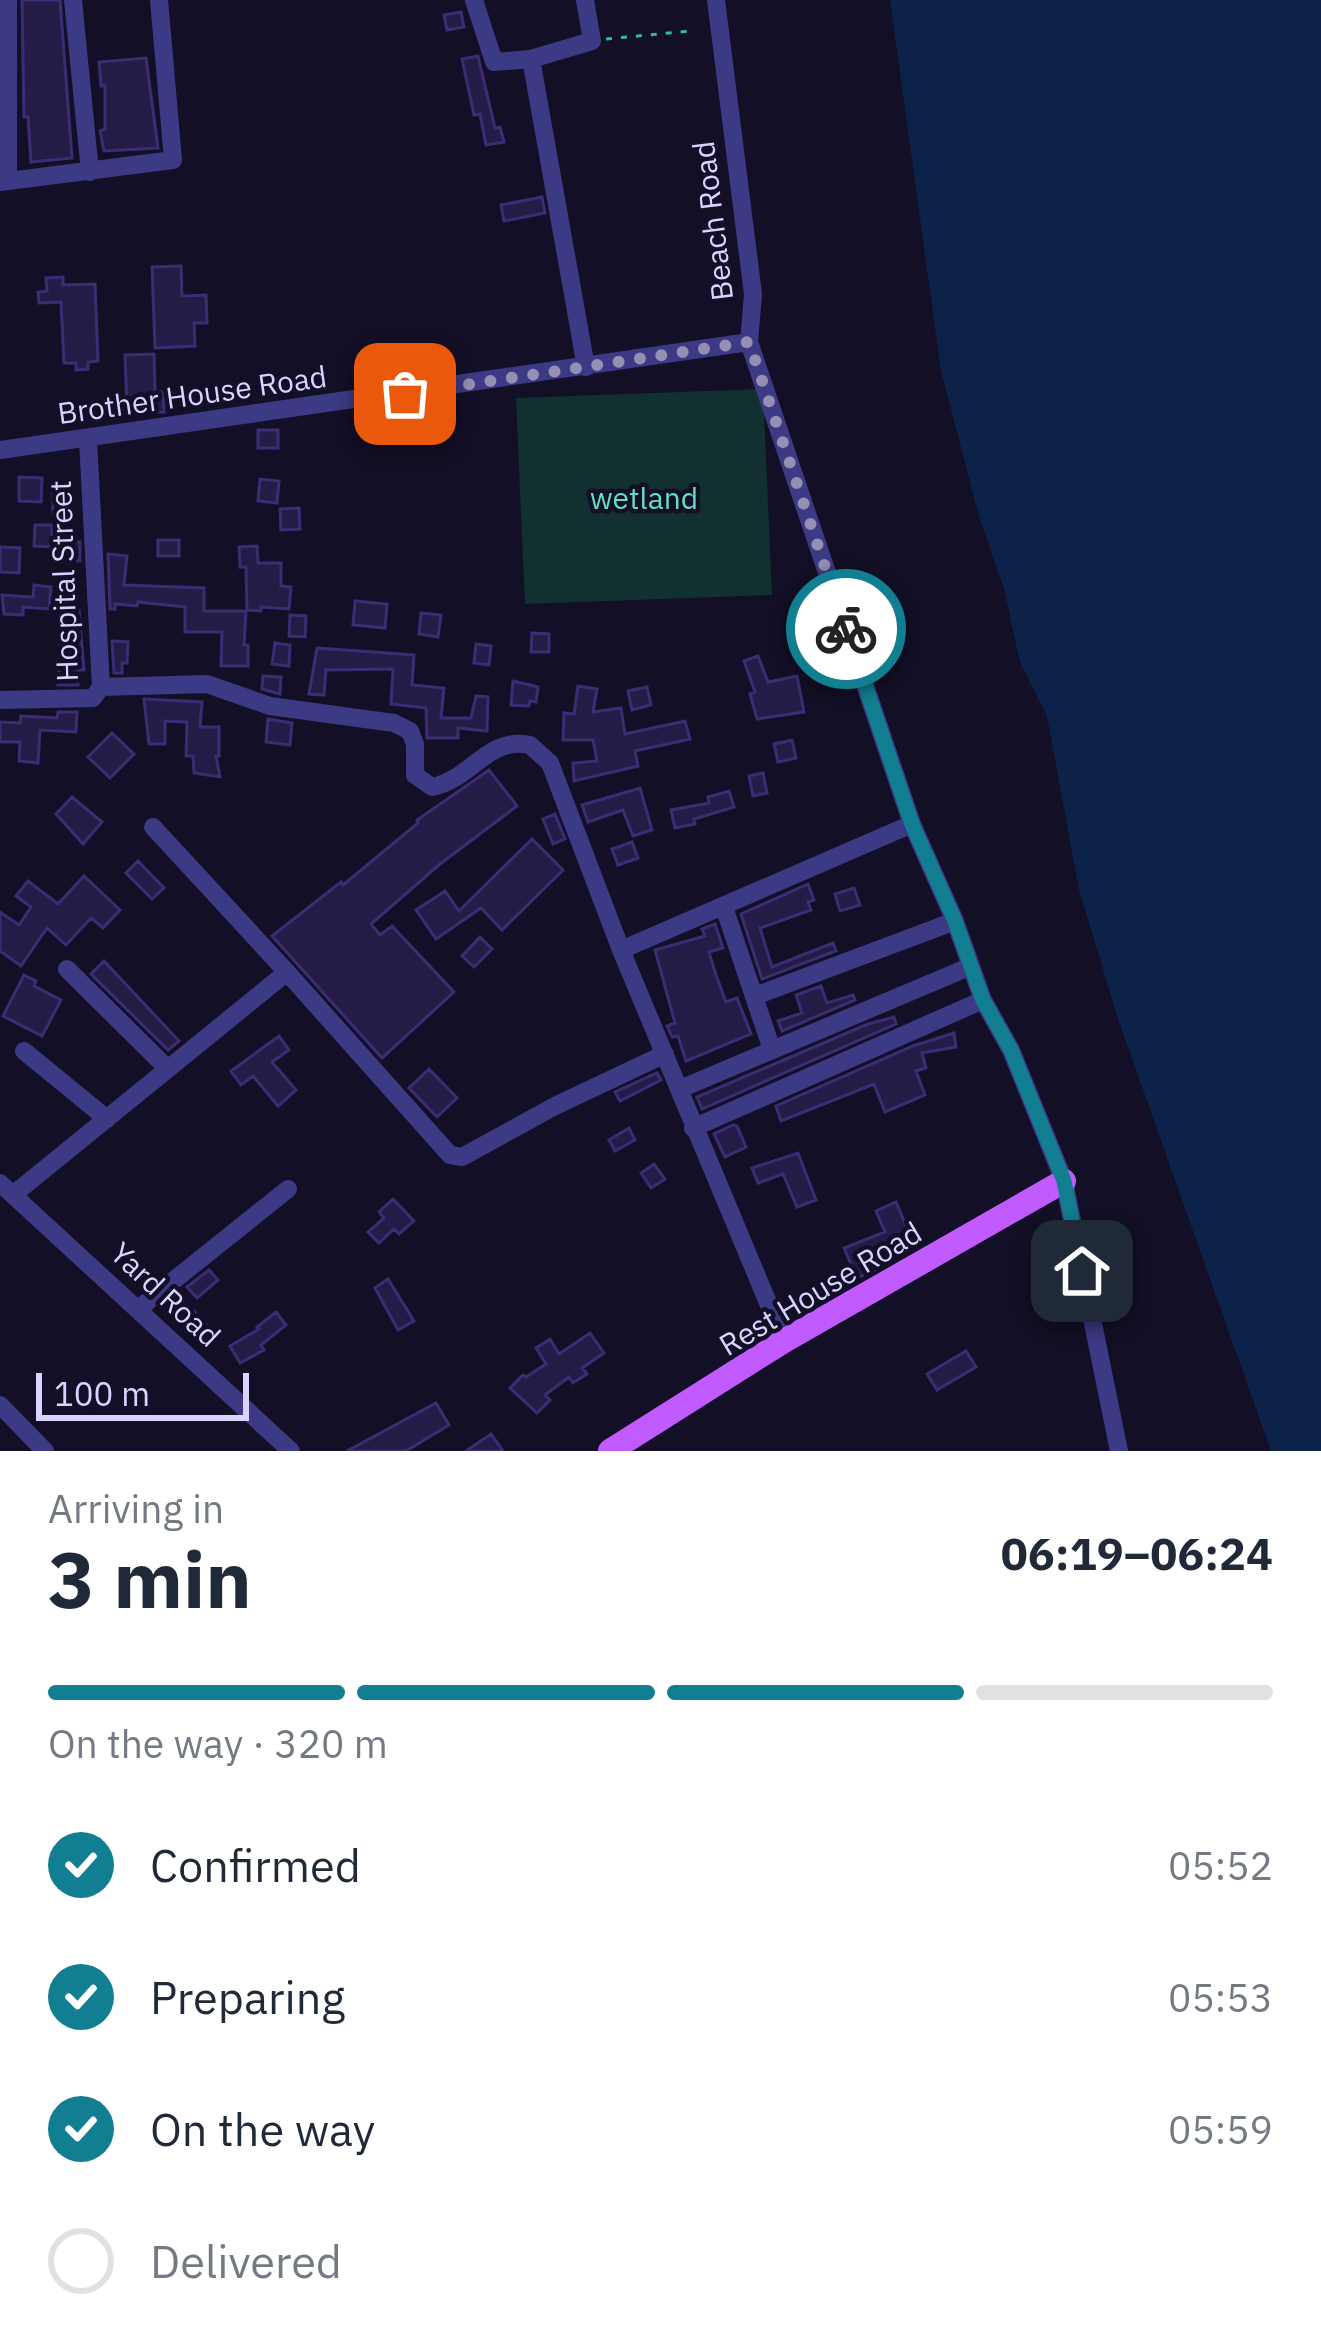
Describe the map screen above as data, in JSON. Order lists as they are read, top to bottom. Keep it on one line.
{"streets":{"main road":["Rest House Road"],"street":["Beach Road","Brother House Road","Hospital Street","Yard Road"]},"crossings":[["Beach Road","Brother House Road"],["Beach Road","Rest House Road"],["Brother House Road","Hospital Street"]],"parks":["wetland"],"scale_bar":"100 m","page":{"scale":"100 m","heading":["3 min","Arriving in","06:19–06:24"],"bar":"On the way · 320 m","list":[["Confirmed","05:52"],["Preparing","05:53"],["On the way","05:59"],"Delivered"]}}
